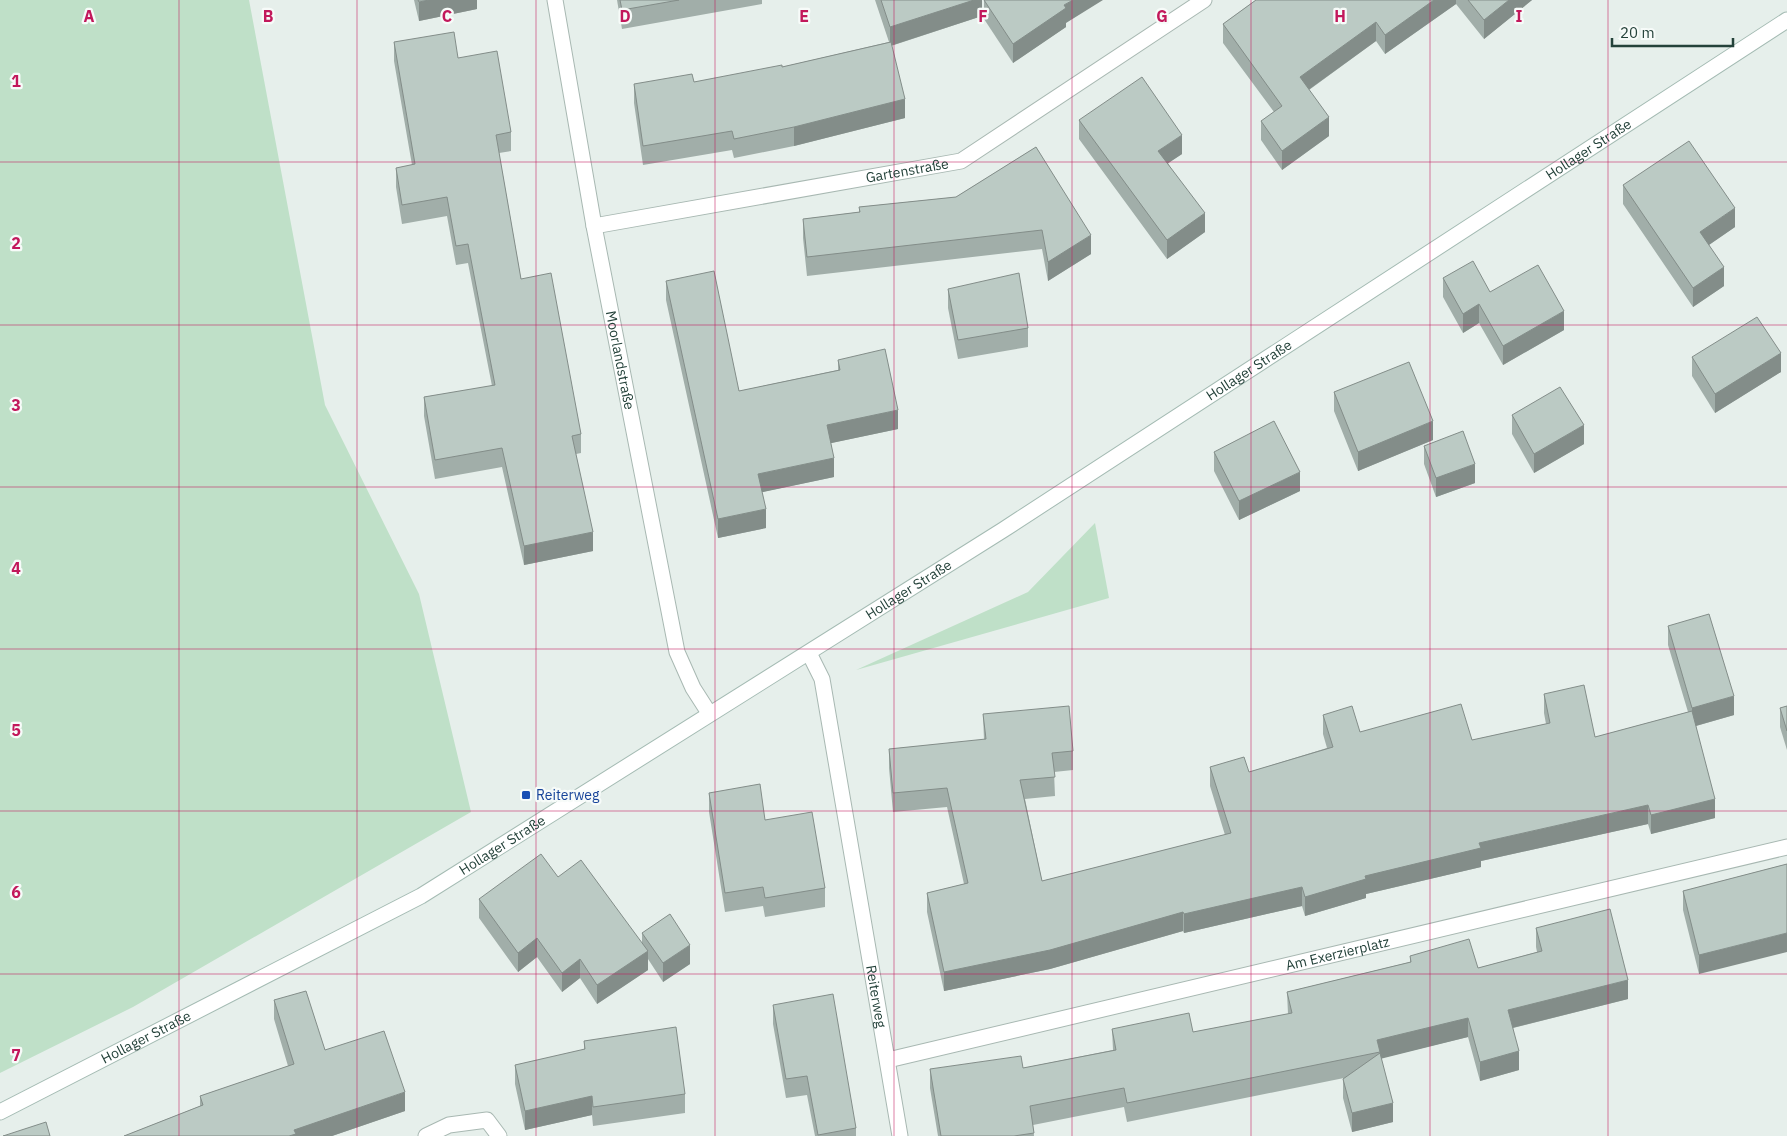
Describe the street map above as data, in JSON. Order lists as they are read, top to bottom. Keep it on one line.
{"streets":{"street":["Hollager Straße","Gartenstraße","Moorlandstraße","Am Exerzierplatz","Reiterweg"]},"crossings":[["Hollager Straße","Moorlandstraße"],["Hollager Straße","Reiterweg"],["Gartenstraße","Moorlandstraße"],["Am Exerzierplatz","Reiterweg"]],"places":{"transit":["Reiterweg"]},"scale_bar":"20 m","grid":{"columns":["A","B","C","D","E","F","G","H","I"],"rows":["1","2","3","4","5","6","7"]}}
